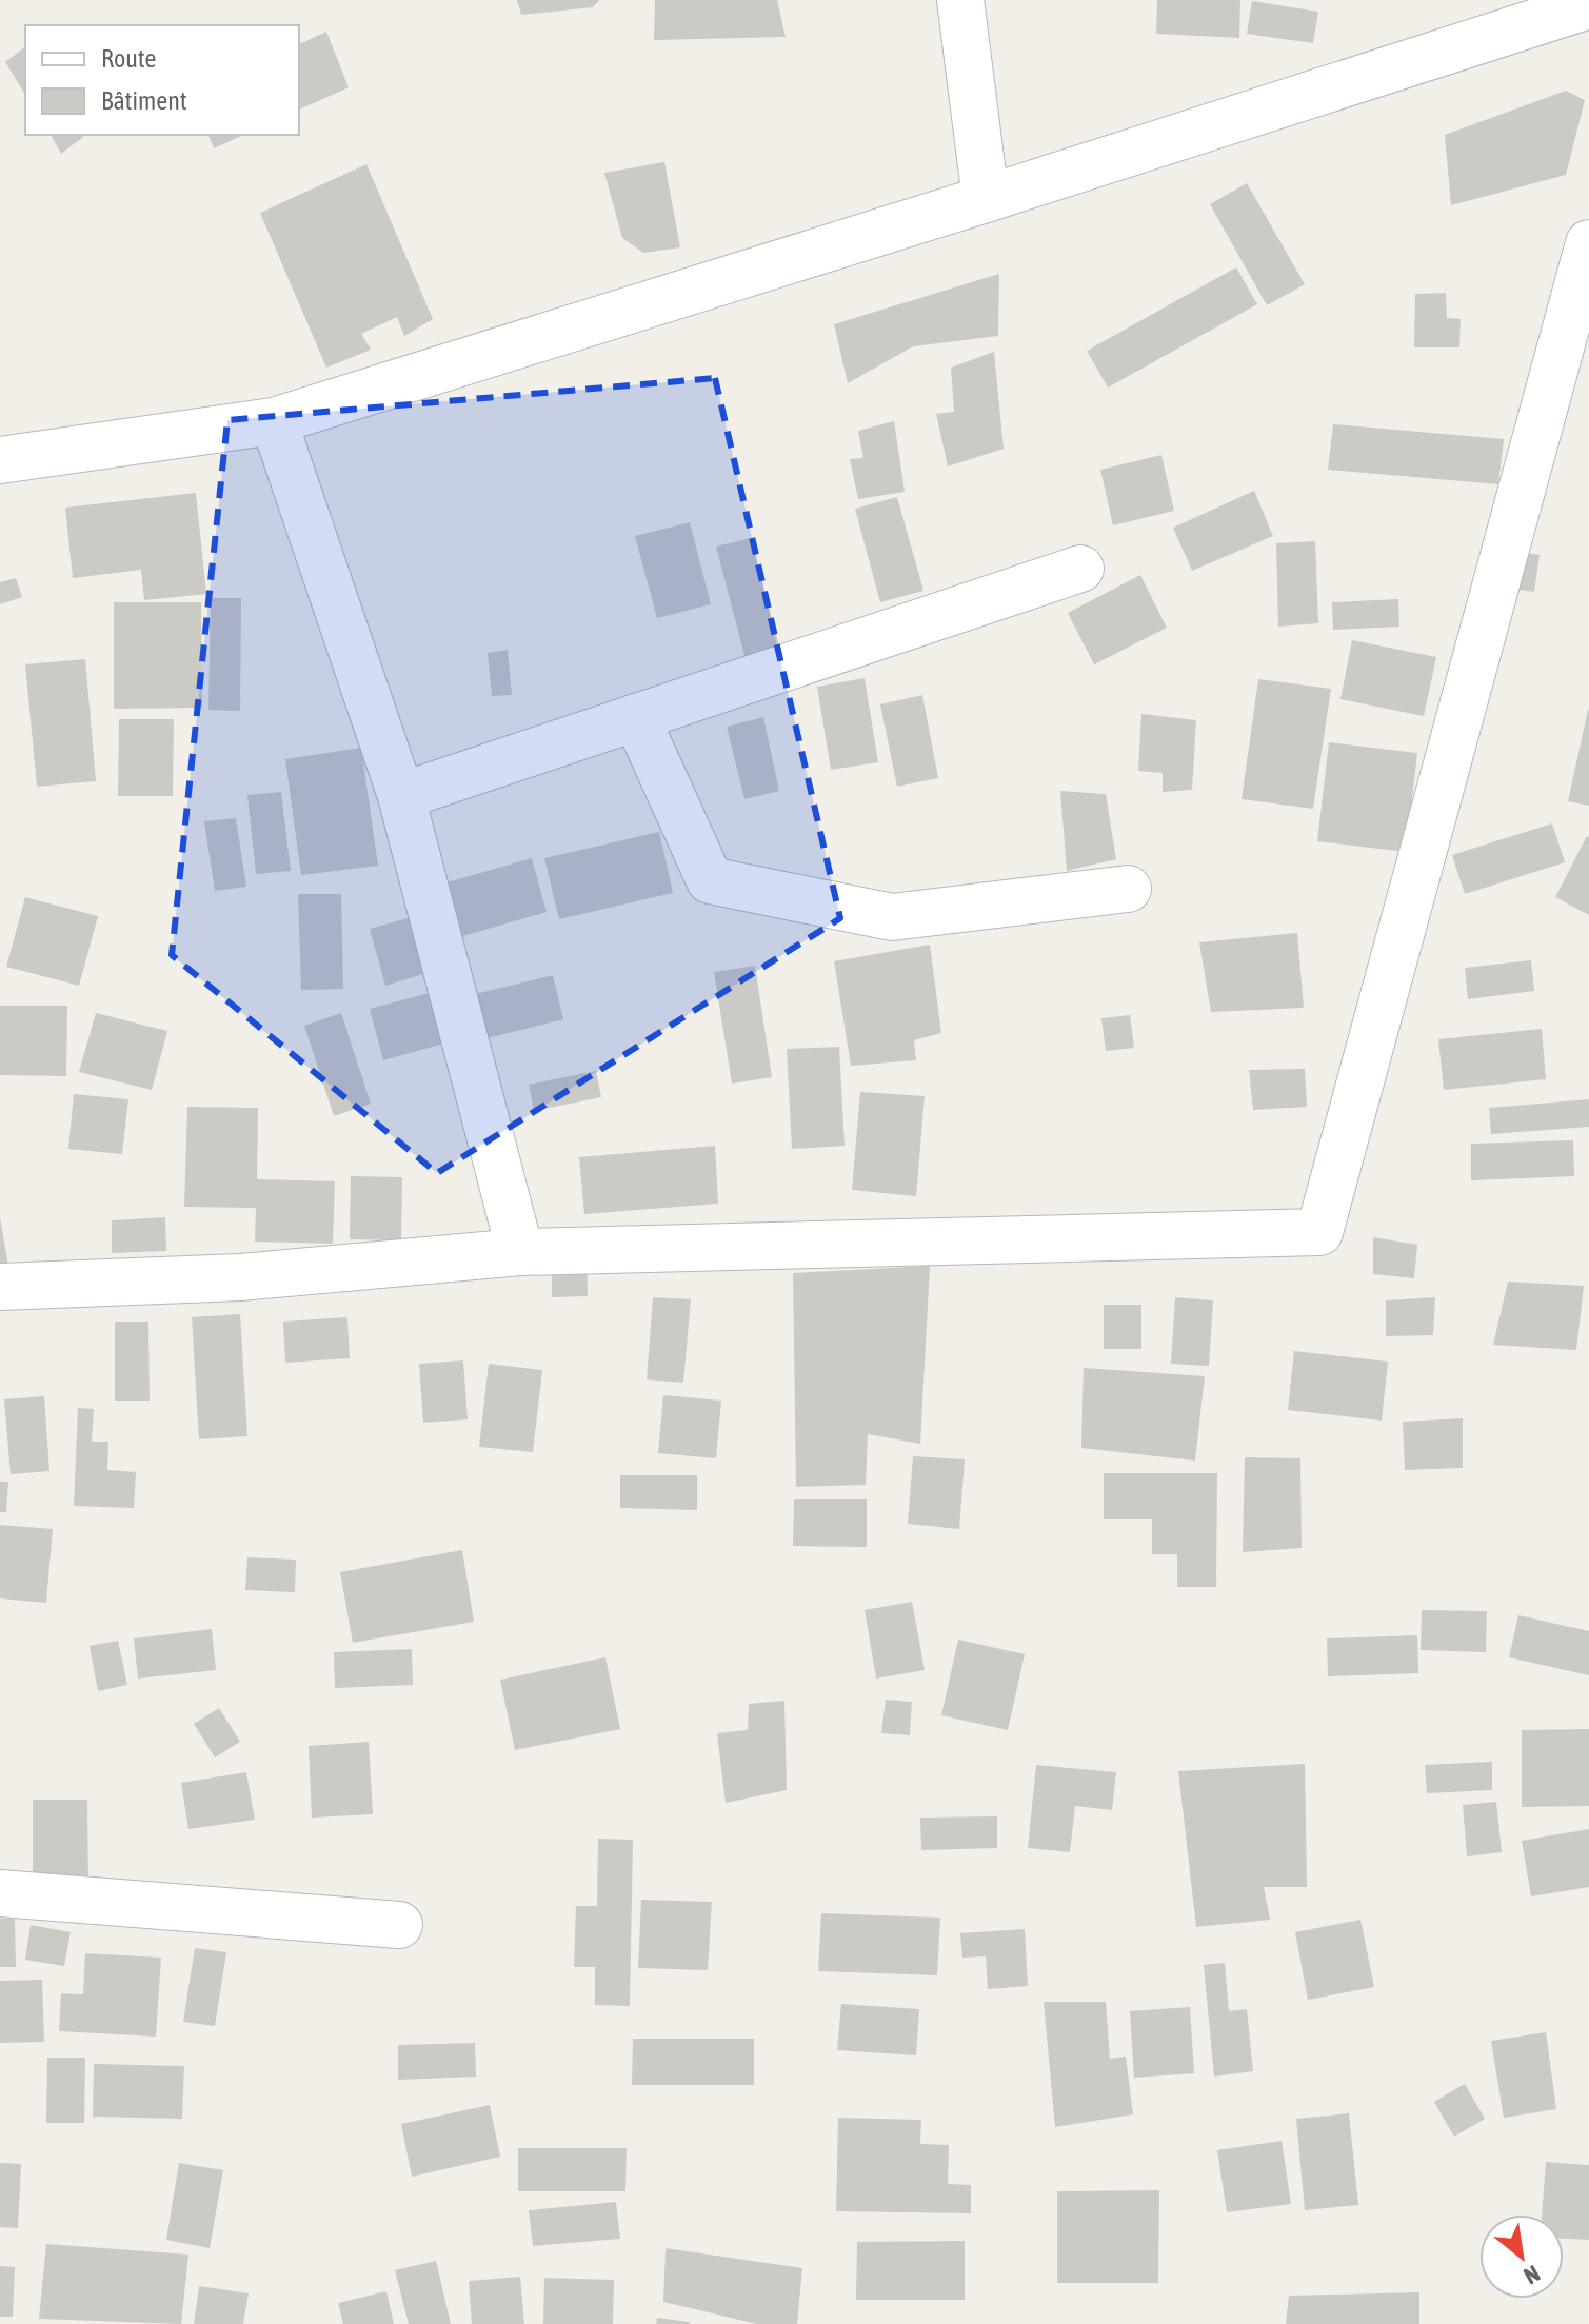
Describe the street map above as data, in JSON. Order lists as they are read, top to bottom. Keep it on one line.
{"legend":["Route","Bâtiment"],"north":"bottom right"}
